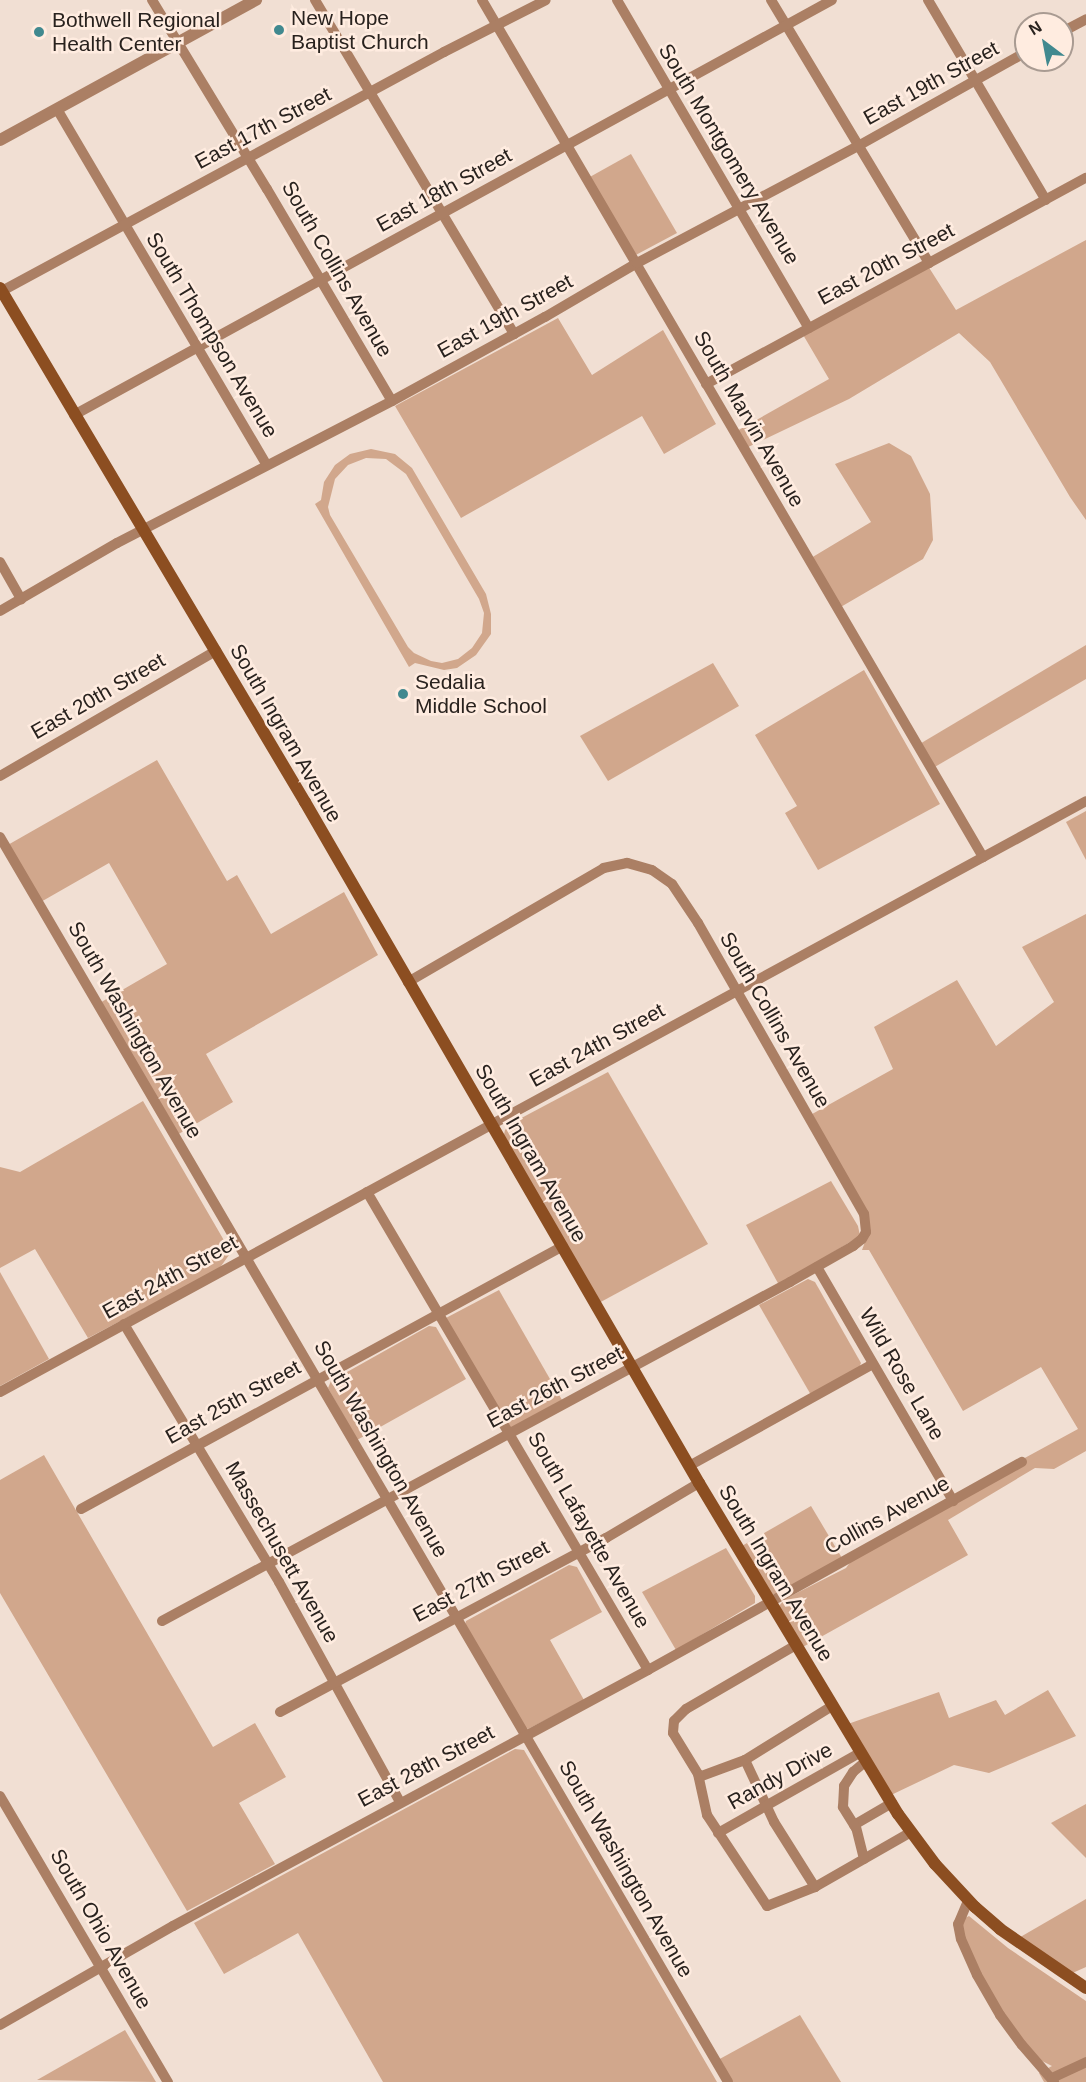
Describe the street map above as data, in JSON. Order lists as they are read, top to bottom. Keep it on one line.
{"streets":{"main road":["South Ingram Avenue"],"street":["East 19th Street","East 17th Street","South Montgomery Avenue","East 18th Street","East 20th Street","South Collins Avenue","South Thompson Avenue","South Marvin Avenue","South Washington Avenue","East 24th Street","Wild Rose Lane","East 26th Street","East 25th Street","Collins Avenue","South Lafayette Avenue","Massechusett Avenue","East 27th Street","East 28th Street","Randy Drive","South Ohio Avenue"]},"crossings":[["East 19th Street","South Montgomery Avenue"],["East 19th Street","South Collins Avenue"],["East 19th Street","South Thompson Avenue"],["East 19th Street","South Marvin Avenue"],["East 19th Street","South Ingram Avenue"],["East 17th Street","South Collins Avenue"],["East 17th Street","South Thompson Avenue"],["East 17th Street","South Marvin Avenue"],["East 17th Street","South Ingram Avenue"],["South Montgomery Avenue","East 18th Street"],["South Montgomery Avenue","East 20th Street"],["East 18th Street","South Collins Avenue"],["East 18th Street","South Thompson Avenue"],["East 18th Street","South Marvin Avenue"],["East 18th Street","South Ingram Avenue"],["East 20th Street","South Marvin Avenue"],["East 20th Street","South Ingram Avenue"],["South Collins Avenue","South Ingram Avenue"],["South Collins Avenue","East 24th Street"],["South Collins Avenue","East 26th Street"],["South Marvin Avenue","East 24th Street"],["South Ingram Avenue","East 24th Street"],["South Ingram Avenue","East 26th Street"],["South Ingram Avenue","East 25th Street"],["South Ingram Avenue","Collins Avenue"],["South Ingram Avenue","East 27th Street"],["South Ingram Avenue","East 28th Street"],["South Ingram Avenue","Randy Drive"],["South Washington Avenue","East 24th Street"],["South Washington Avenue","East 26th Street"],["South Washington Avenue","East 25th Street"],["South Washington Avenue","East 27th Street"],["South Washington Avenue","East 28th Street"],["East 24th Street","South Lafayette Avenue"],["East 24th Street","Massechusett Avenue"],["Wild Rose Lane","East 26th Street"],["Wild Rose Lane","Collins Avenue"],["East 26th Street","South Lafayette Avenue"],["East 26th Street","Massechusett Avenue"],["East 25th Street","South Lafayette Avenue"],["East 25th Street","Massechusett Avenue"],["Collins Avenue","East 28th Street"],["South Lafayette Avenue","East 27th Street"],["South Lafayette Avenue","East 28th Street"],["Massechusett Avenue","East 27th Street"],["Massechusett Avenue","East 28th Street"],["East 28th Street","South Ohio Avenue"]],"places":["New Hope Baptist Church","Bothwell Regional Health Center","Sedalia Middle School"],"north":"top left"}
